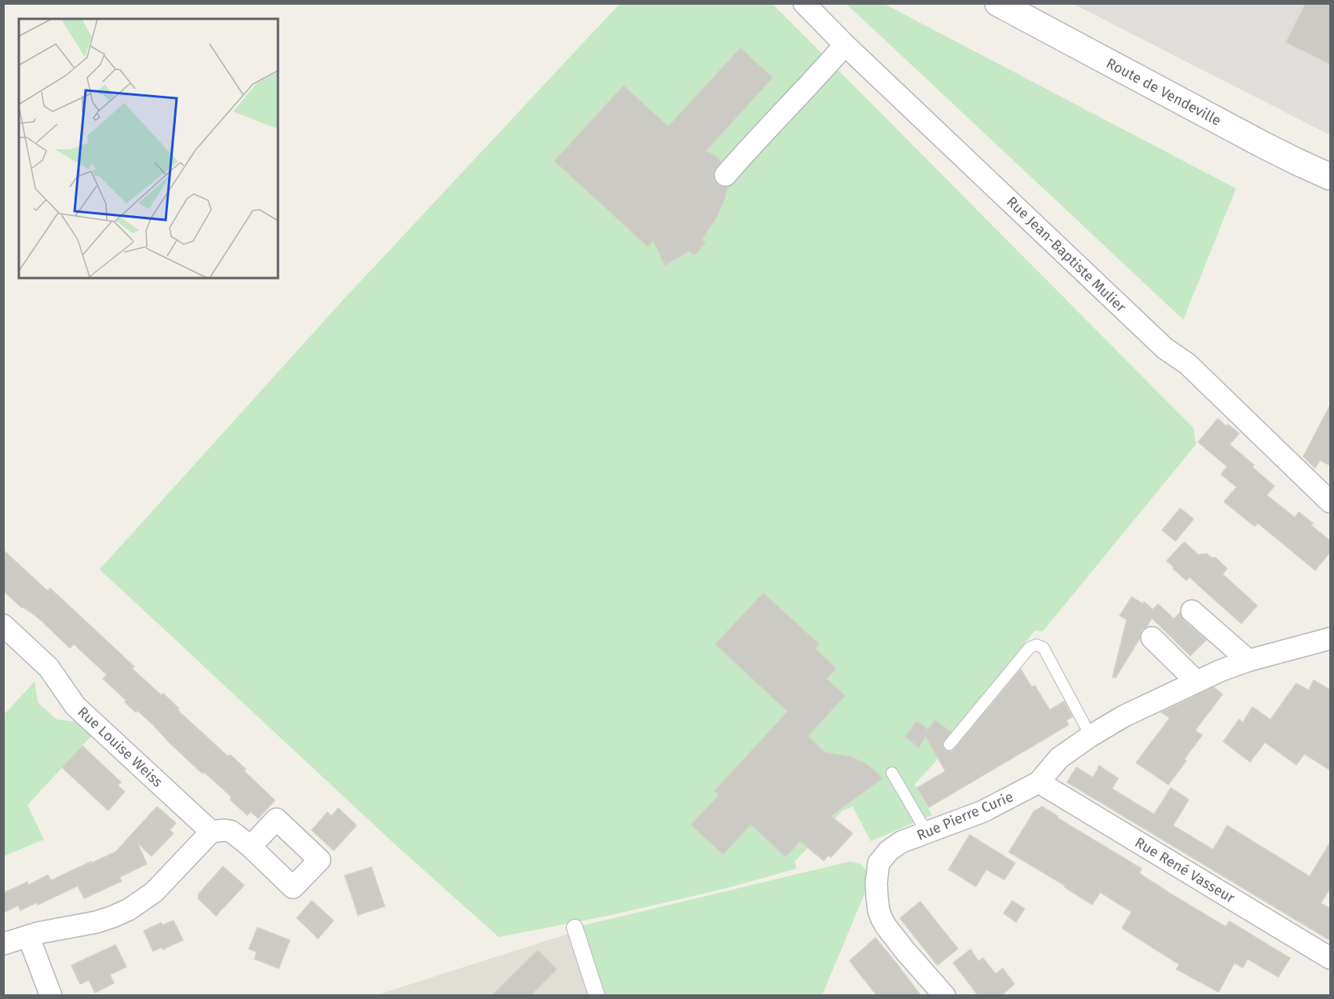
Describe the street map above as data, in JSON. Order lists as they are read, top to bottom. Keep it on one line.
{"streets":{"main road":["Route de Vendeville"],"street":["Rue Jean-Baptiste Mulier","Rue Louise Weiss","Rue Pierre Curie","Rue René Vasseur"]},"crossings":[["Rue Pierre Curie","Rue René Vasseur"]]}
